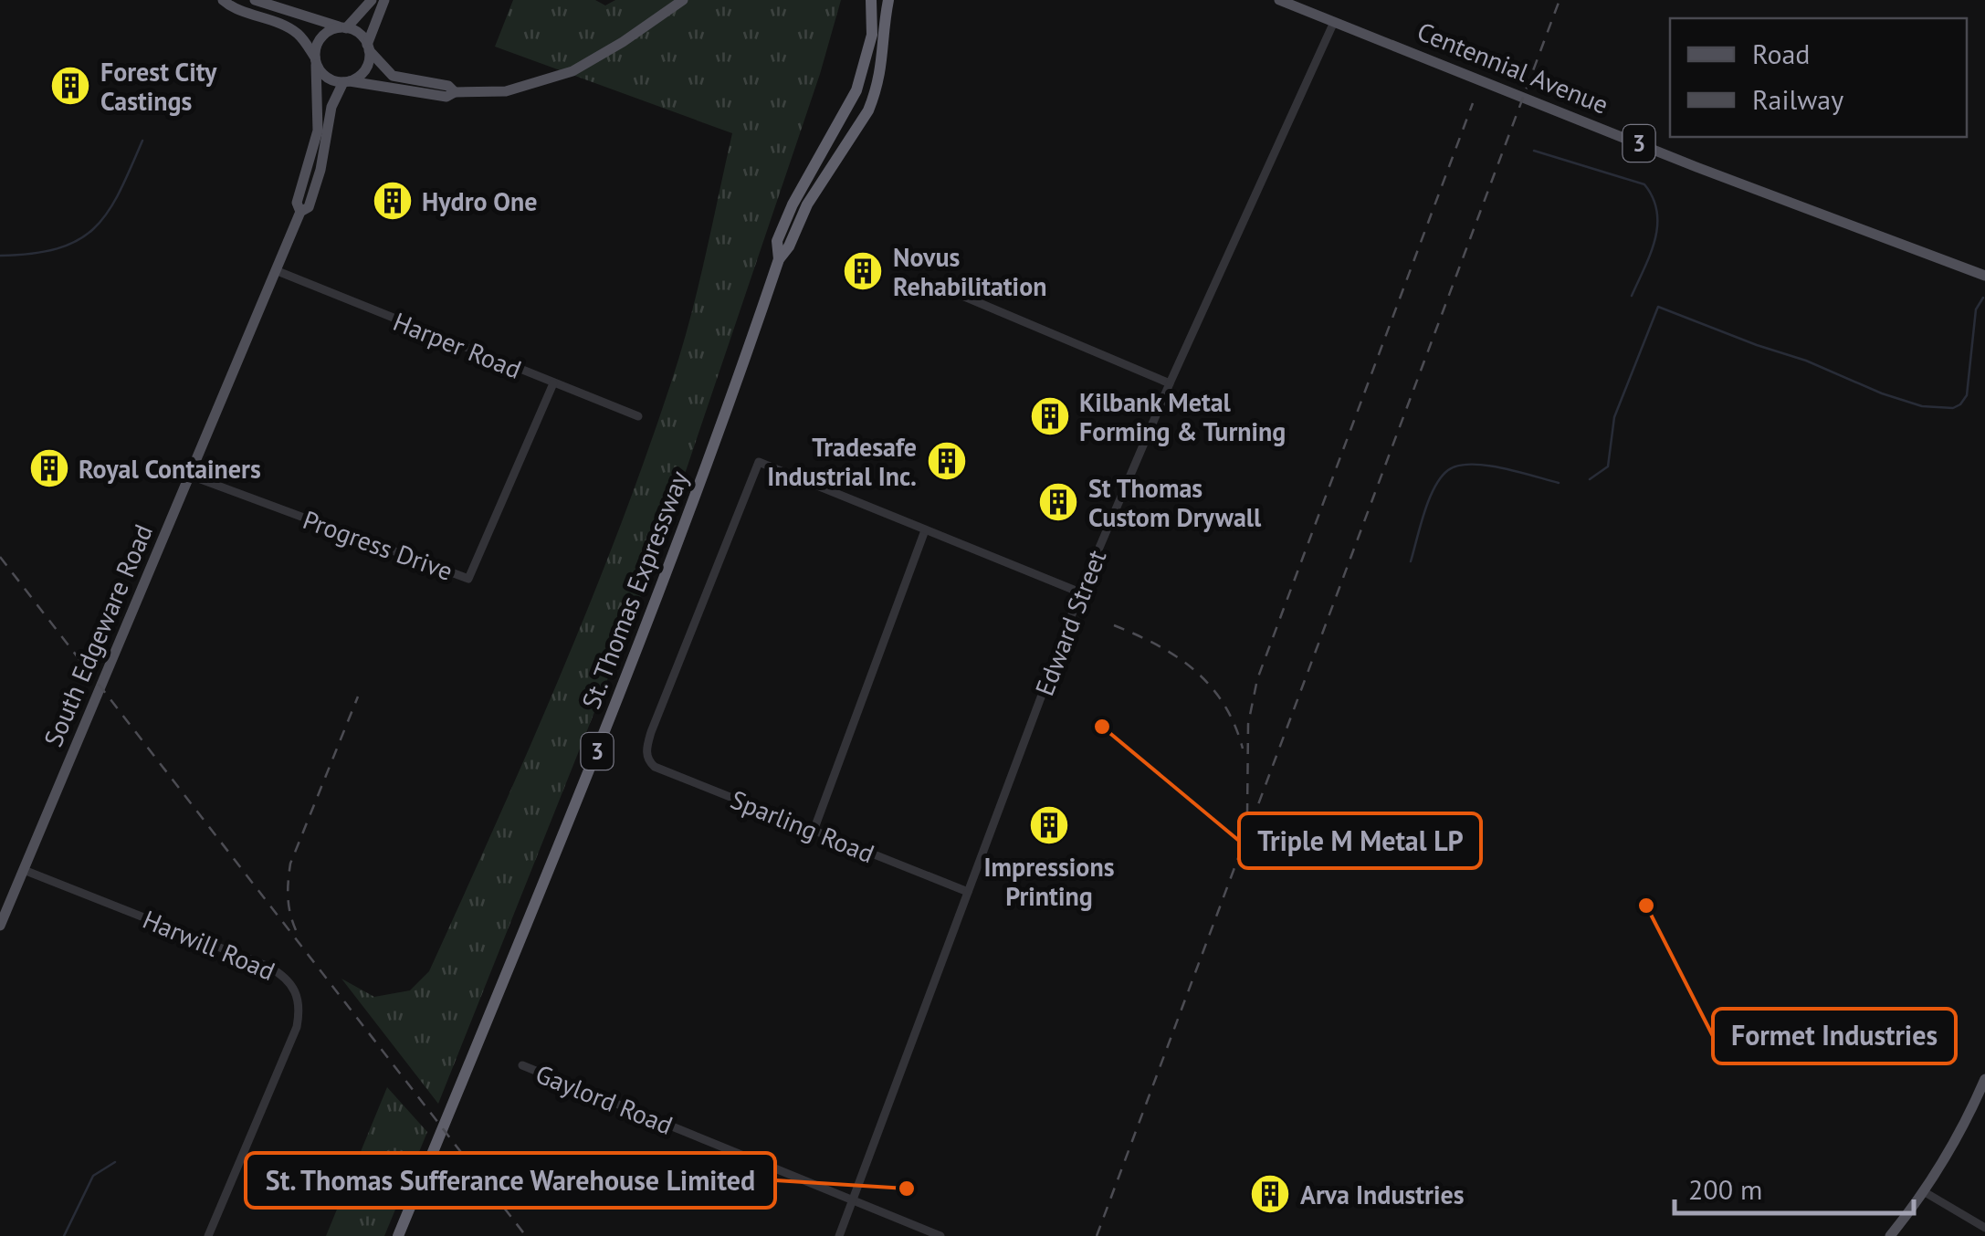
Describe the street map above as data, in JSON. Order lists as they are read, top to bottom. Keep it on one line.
{"streets":{"highway":["3","St. Thomas Expressway"],"main road":["Centennial Avenue","South Edgeware Road"],"street":["Harper Road","Progress Drive","Edward Street","Sparling Road","Harwill Road","Gaylord Road"]},"crossings":[["Centennial Avenue","Edward Street"],["Harper Road","Progress Drive"],["Harper Road","South Edgeware Road"],["Progress Drive","South Edgeware Road"],["Edward Street","Sparling Road"],["Edward Street","Gaylord Road"],["South Edgeware Road","Harwill Road"]],"places":{"building":["Forest City Castings","Hydro One","Novus Rehabilitation","Kilbank Metal Forming & Turning","Tradesafe Industrial Inc.","Royal Containers","St Thomas Custom Drywall","Impressions Printing","Arva Industries"],"other":["Triple M Metal LP","Formet Industries","St. Thomas Sufferance Warehouse Limited"]},"legend":["Road","Railway"],"scale_bar":"200 m"}
